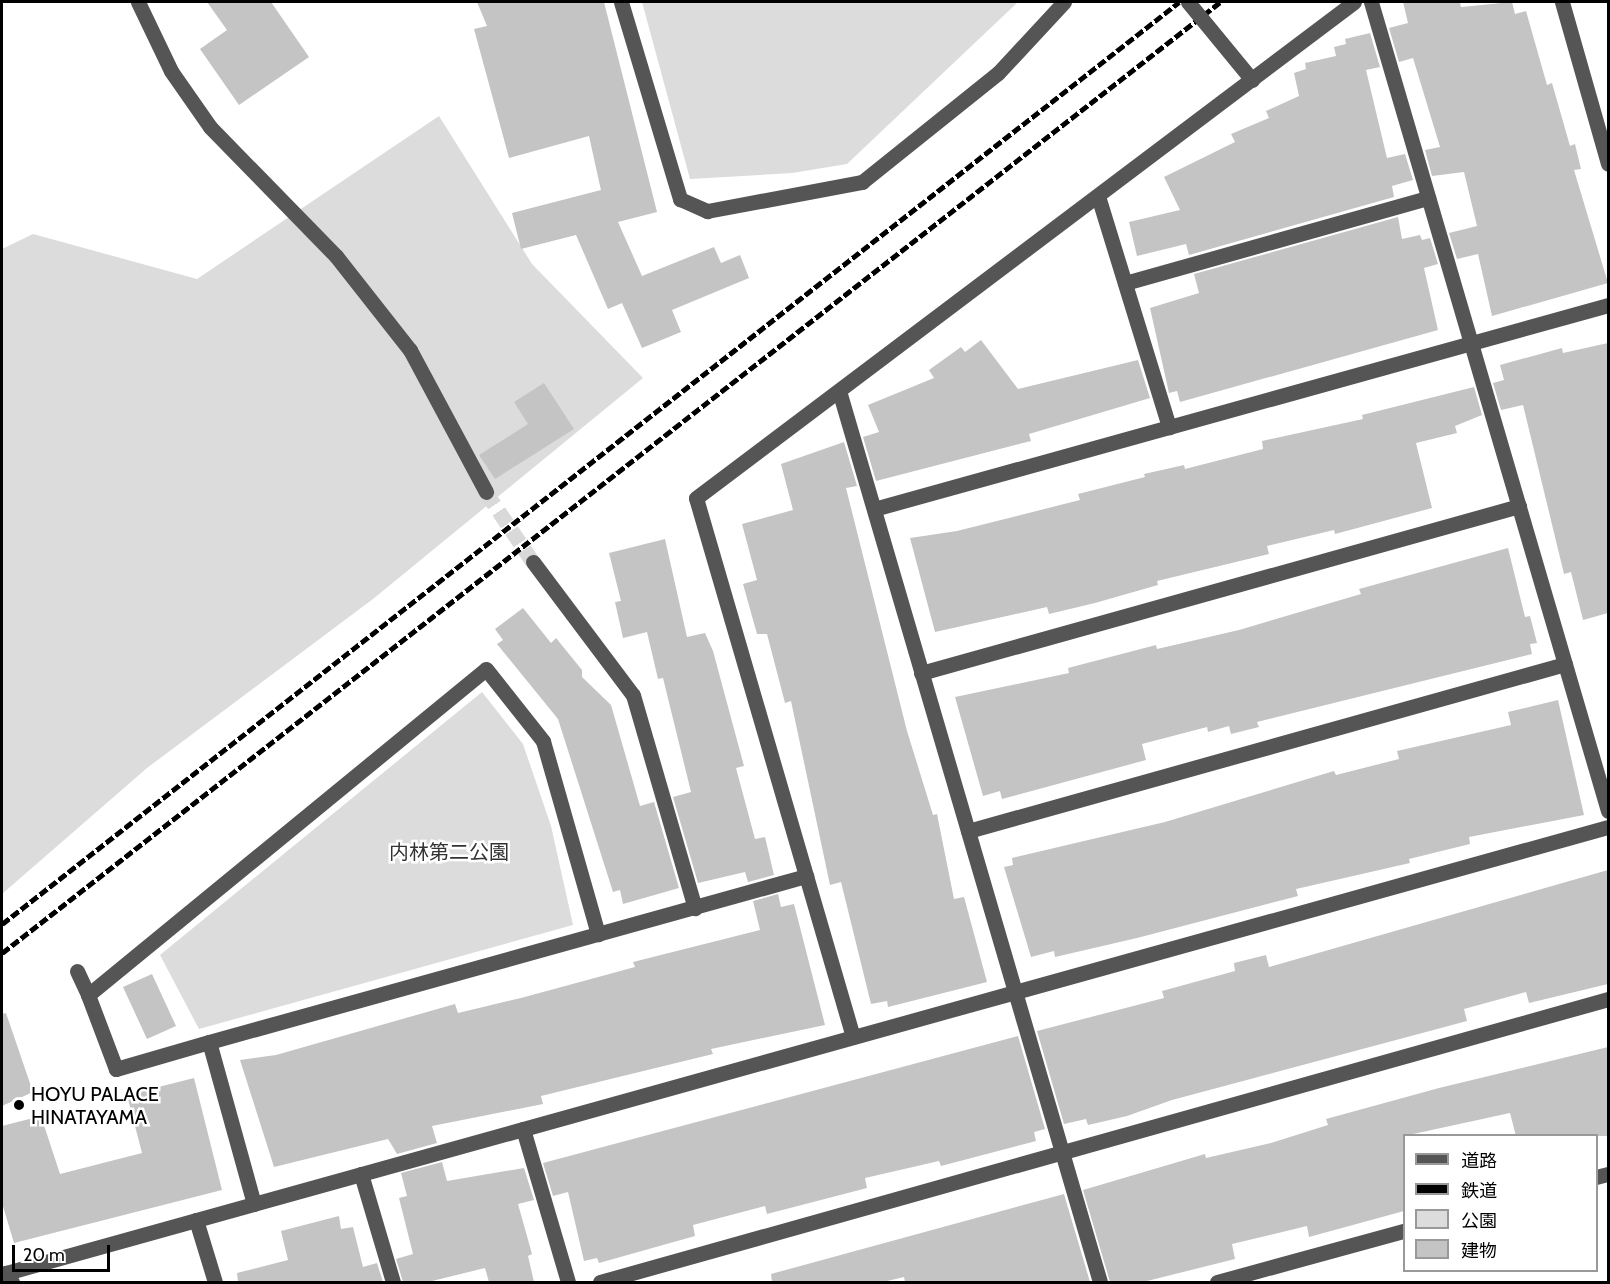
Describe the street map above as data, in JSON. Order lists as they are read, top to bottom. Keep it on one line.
{"parks":["内林第二公園"],"places":["HOYU PALACE HINATAYAMA"],"legend":["道路","鉄道","公園","建物"],"scale_bar":"20 m"}
